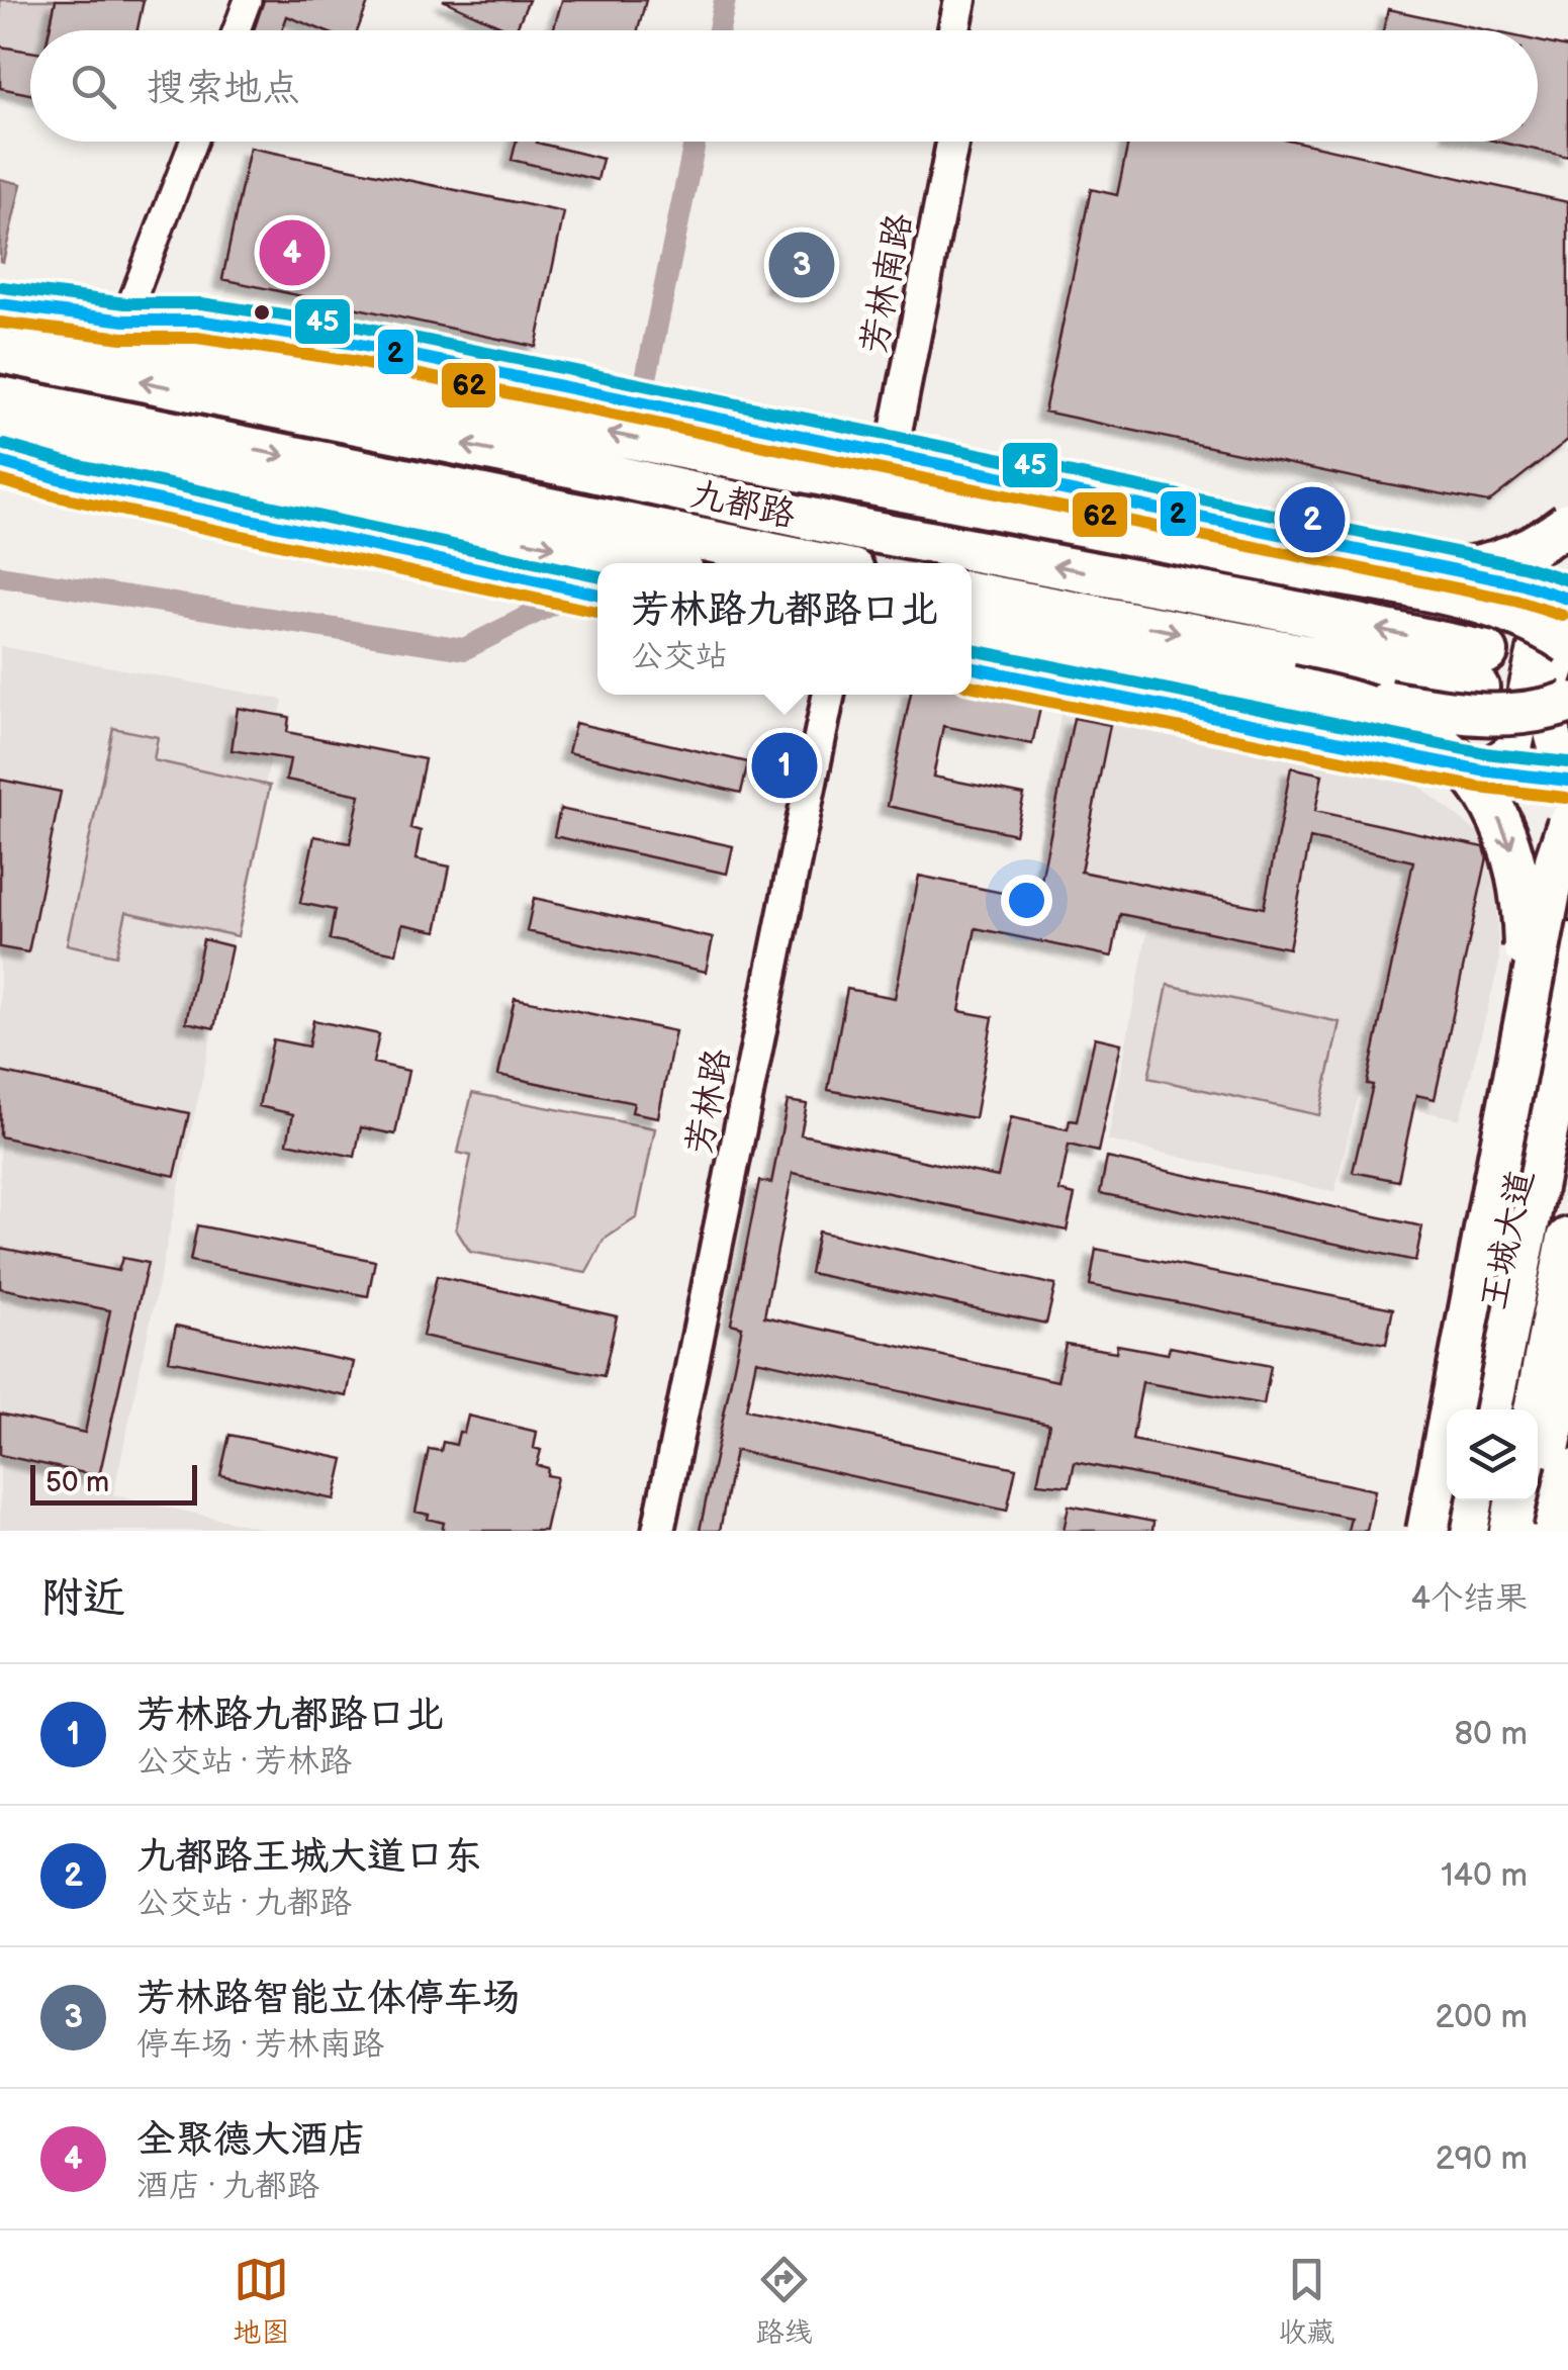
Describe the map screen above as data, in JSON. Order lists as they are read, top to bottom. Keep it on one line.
{"streets":{"main road":["九都路","王城大道"],"street":["芳林南路","芳林路"]},"lines":["transit line 45","transit line 2","transit line 62"],"scale_bar":"50 m","page":{"search":"搜索地点","pins":["4","3","2","1"],"popup":["芳林路九都路口北","公交站"],"scale":"50 m","heading":["附近","4个结果"],"list":[{"mark":"1","name":"芳林路九都路口北","note":"公交站 · 芳林路","value":"80 m"},{"mark":"2","name":"九都路王城大道口东","note":"公交站 · 九都路","value":"140 m"},{"mark":"3","name":"芳林路智能立体停车场","note":"停车场 · 芳林南路","value":"200 m"},{"mark":"4","name":"全聚德大酒店","note":"酒店 · 九都路","value":"290 m"}],"nav":["地图","路线","收藏"]}}
